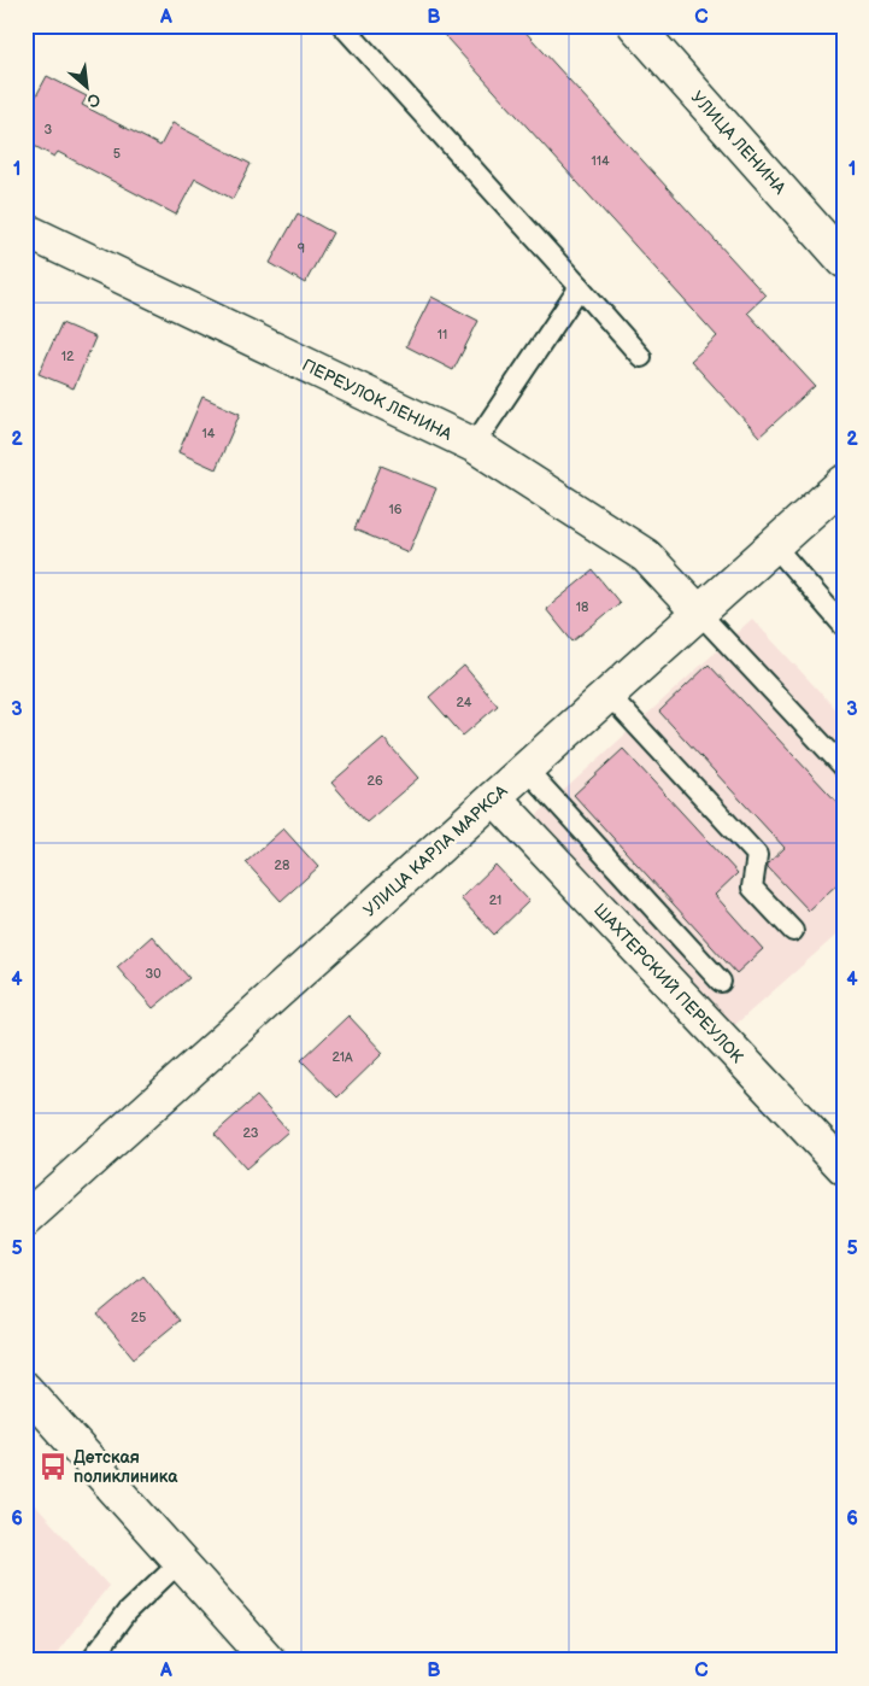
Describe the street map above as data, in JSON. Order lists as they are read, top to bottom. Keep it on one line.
{"streets":{"street":["УЛИЦА ЛЕНИНА","ПЕРЕУЛОК ЛЕНИНА","УЛИЦА КАРЛА МАРКСА","ШАХТЕРСКИЙ ПЕРЕУЛОК"]},"crossings":[["ПЕРЕУЛОК ЛЕНИНА","УЛИЦА КАРЛА МАРКСА"],["УЛИЦА КАРЛА МАРКСА","ШАХТЕРСКИЙ ПЕРЕУЛОК"]],"places":{"bus stop":["Детская поликлиника"]},"house_numbers":["3","5","114","9","11","12","14","16","18","24","26","28","21","30","21А","23","25"],"north":"bottom right","grid":{"columns":["A","B","C"],"rows":["1","2","3","4","5","6"]}}
